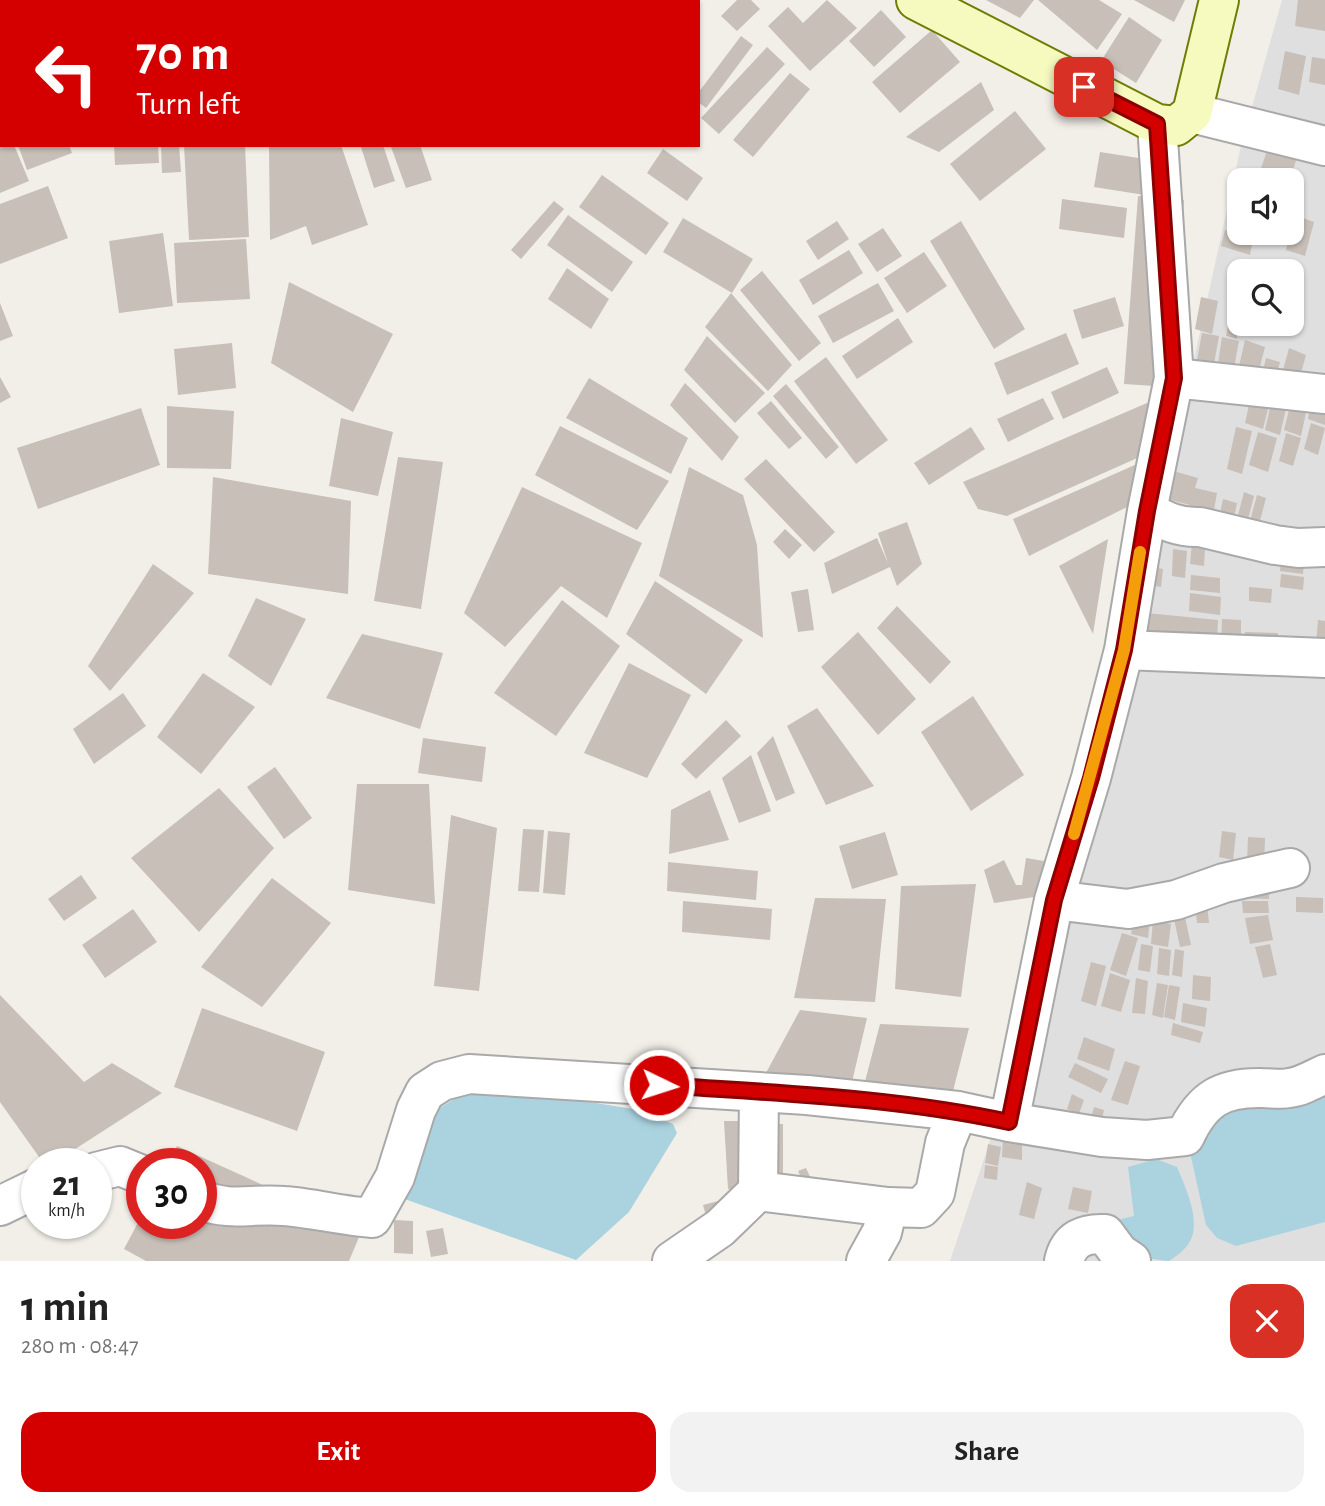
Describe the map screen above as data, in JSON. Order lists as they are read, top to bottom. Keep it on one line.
{"page":{"turn":["70 m","Turn left"],"speed":"21 km/h","limit":"30","heading":["1 min","280 m · 08:47"],"buttons":["Exit","Share"]}}
